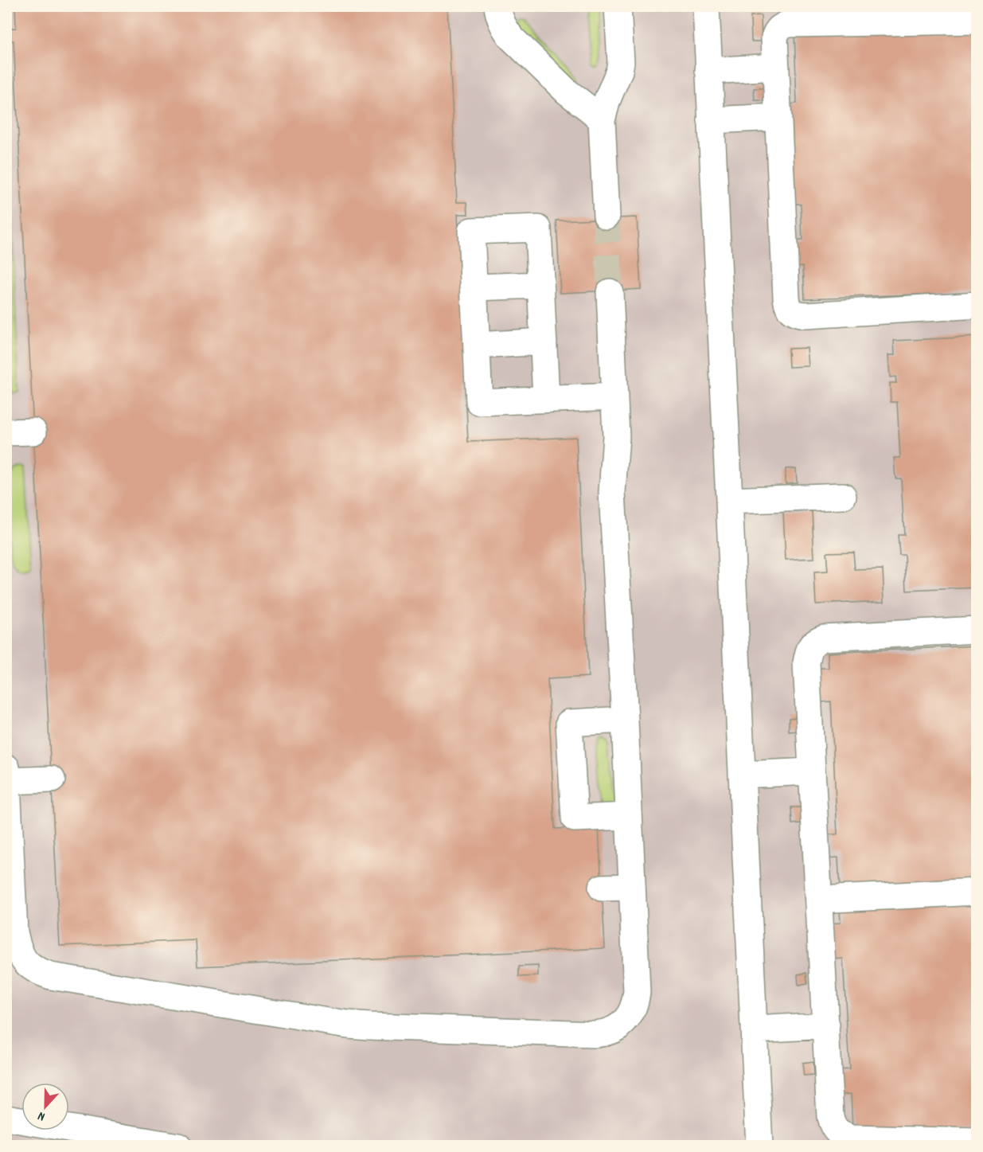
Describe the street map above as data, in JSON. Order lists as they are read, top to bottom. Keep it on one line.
{"north":"bottom"}
